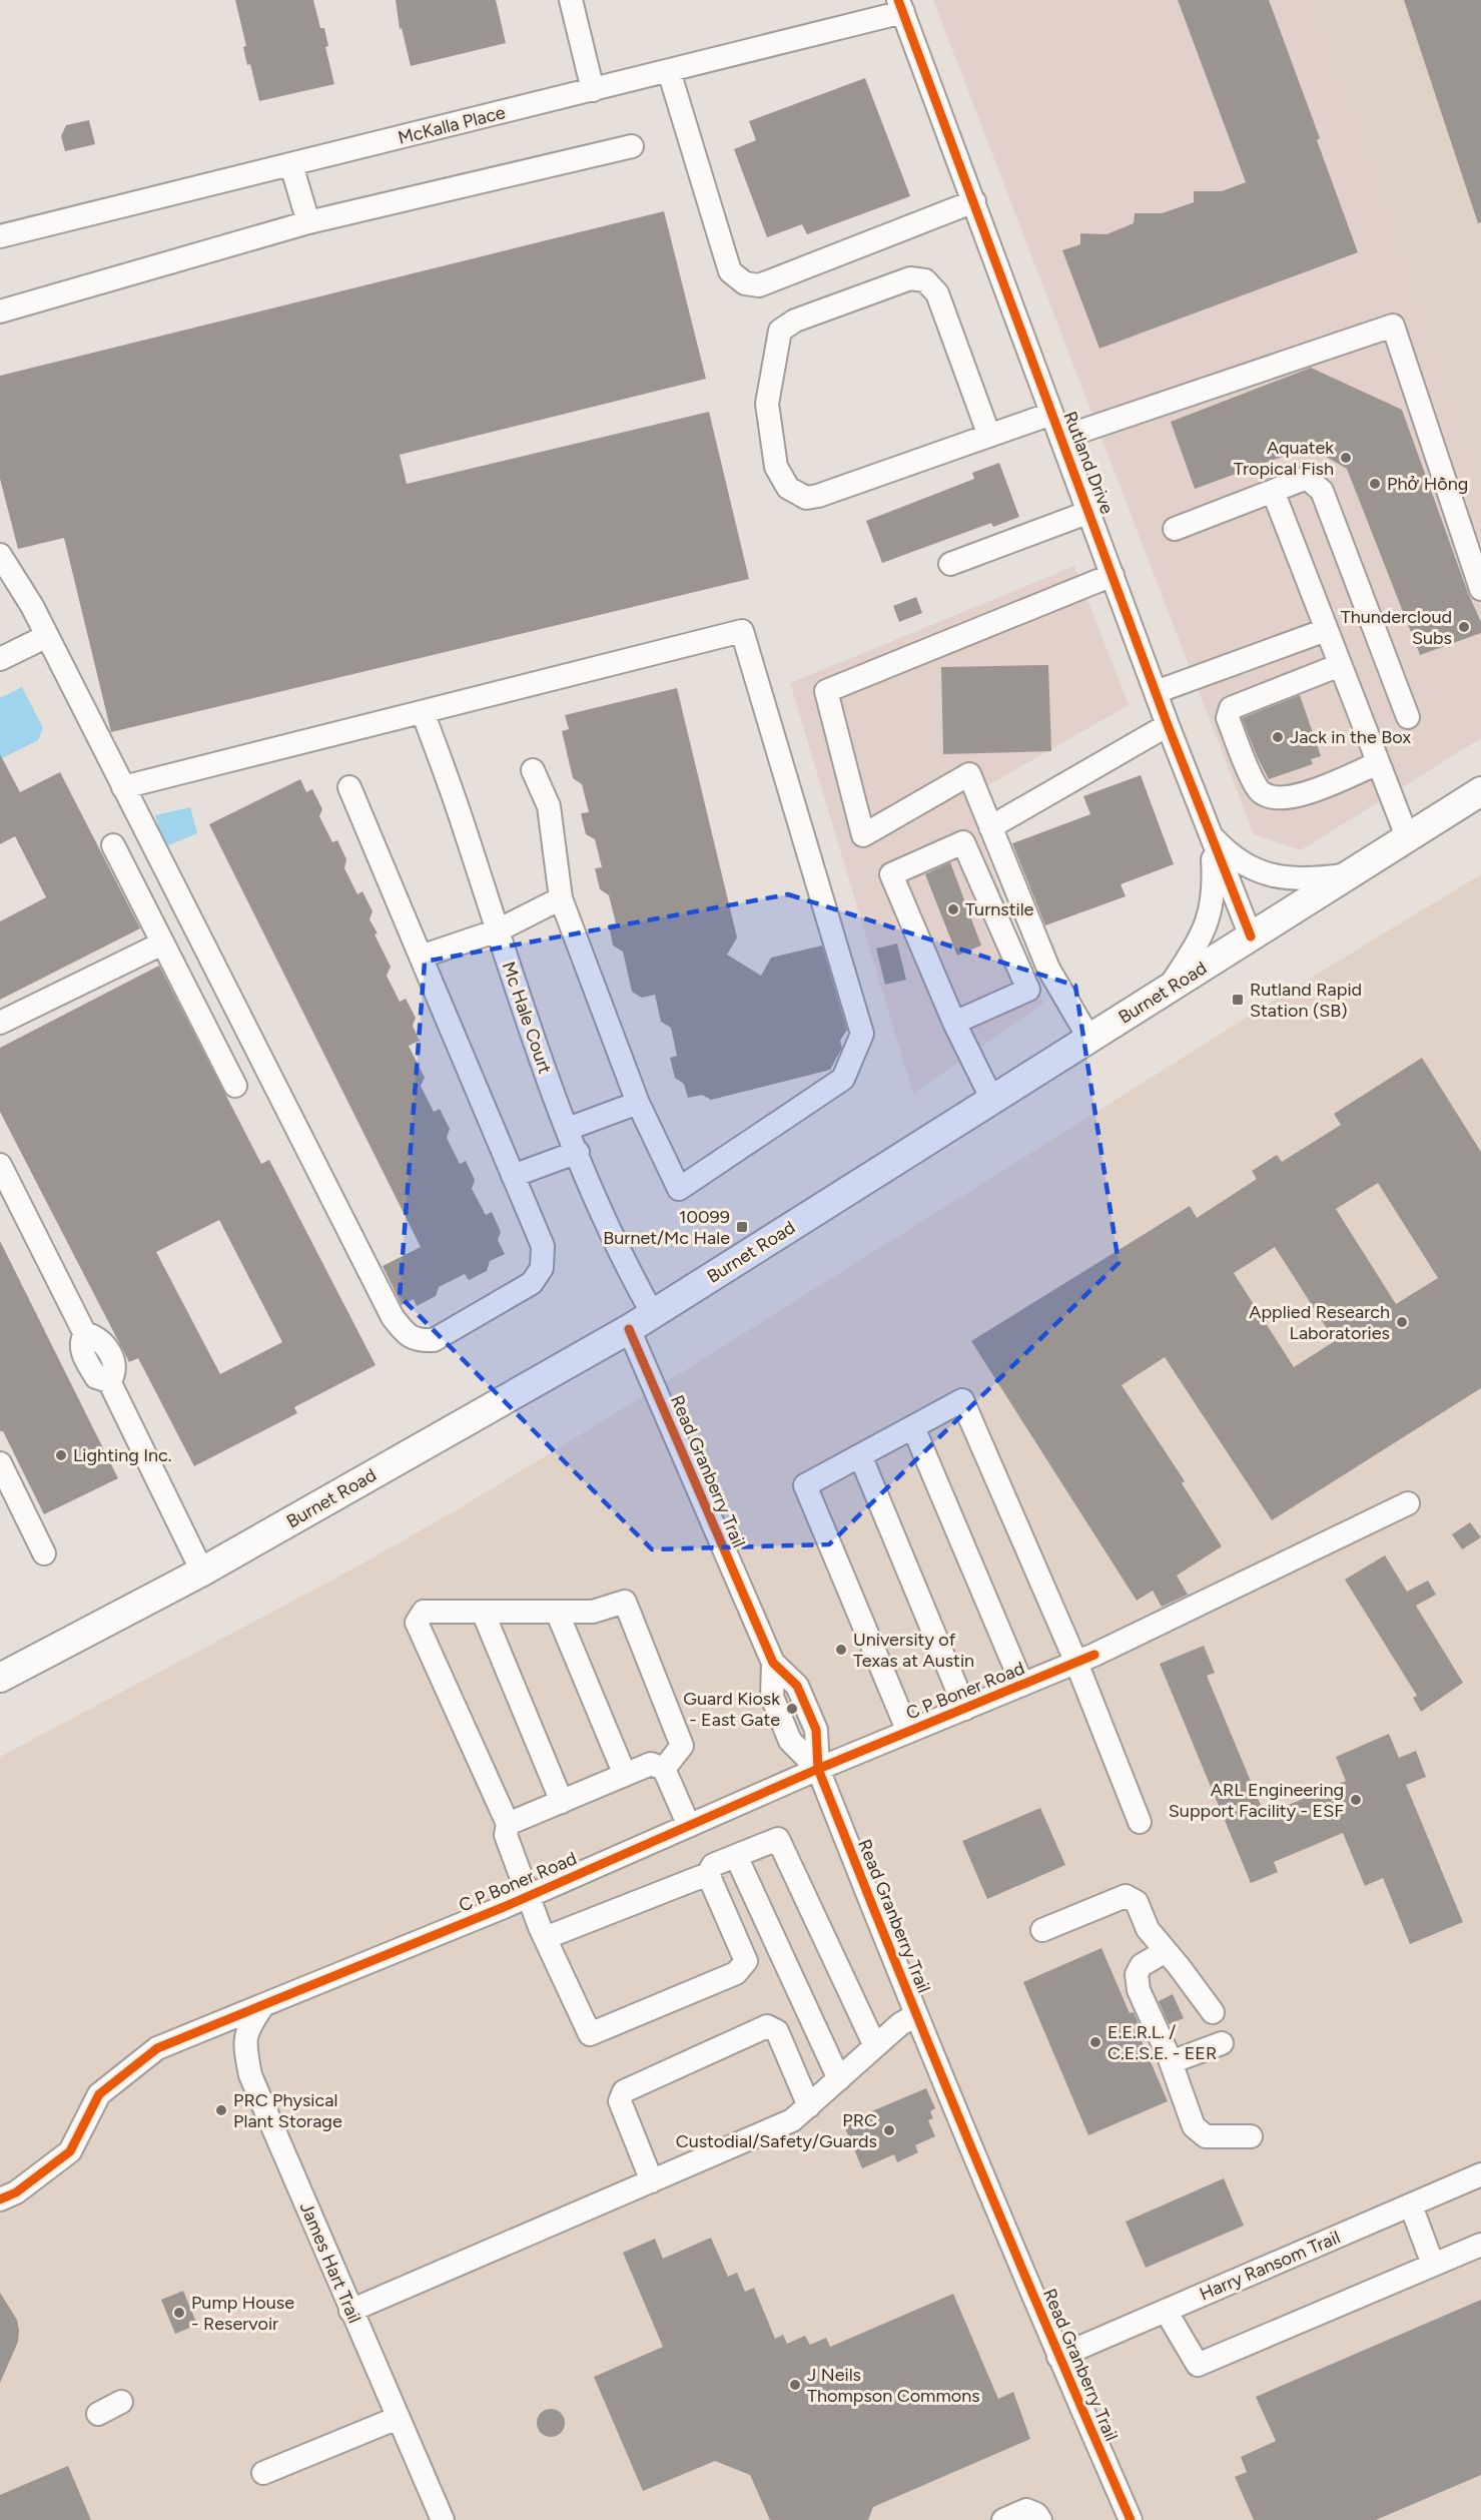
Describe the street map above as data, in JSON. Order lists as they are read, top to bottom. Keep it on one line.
{"streets":{"main road":["Burnet Road"],"street":["McKalla Place","Rutland Drive","Mc Hale Court","Read Granberry Trail","C P Boner Road","James Hart Trail","Harry Ransom Trail"]},"crossings":[["McKalla Place","Rutland Drive"],["Rutland Drive","Burnet Road"],["Burnet Road","Mc Hale Court"],["Burnet Road","Read Granberry Trail"],["Read Granberry Trail","C P Boner Road"],["Read Granberry Trail","Harry Ransom Trail"],["C P Boner Road","James Hart Trail"]],"places":{"other":["Aquatek Tropical Fish","Phở Hồng","Thundercloud Subs","Jack in the Box","Turnstile","Applied Research Laboratories","Lighting Inc.","University of Texas at Austin","Guard Kiosk - East Gate","ARL Engineering Support Facility - ESF","E.E.R.L. / C.E.S.E. - EER","PRC Physical Plant Storage","PRC Custodial/Safety/Guards","Pump House - Reservoir","J Neils Thompson Commons"],"transit":["Rutland Rapid Station (SB)","10099 Burnet/Mc Hale"]}}
